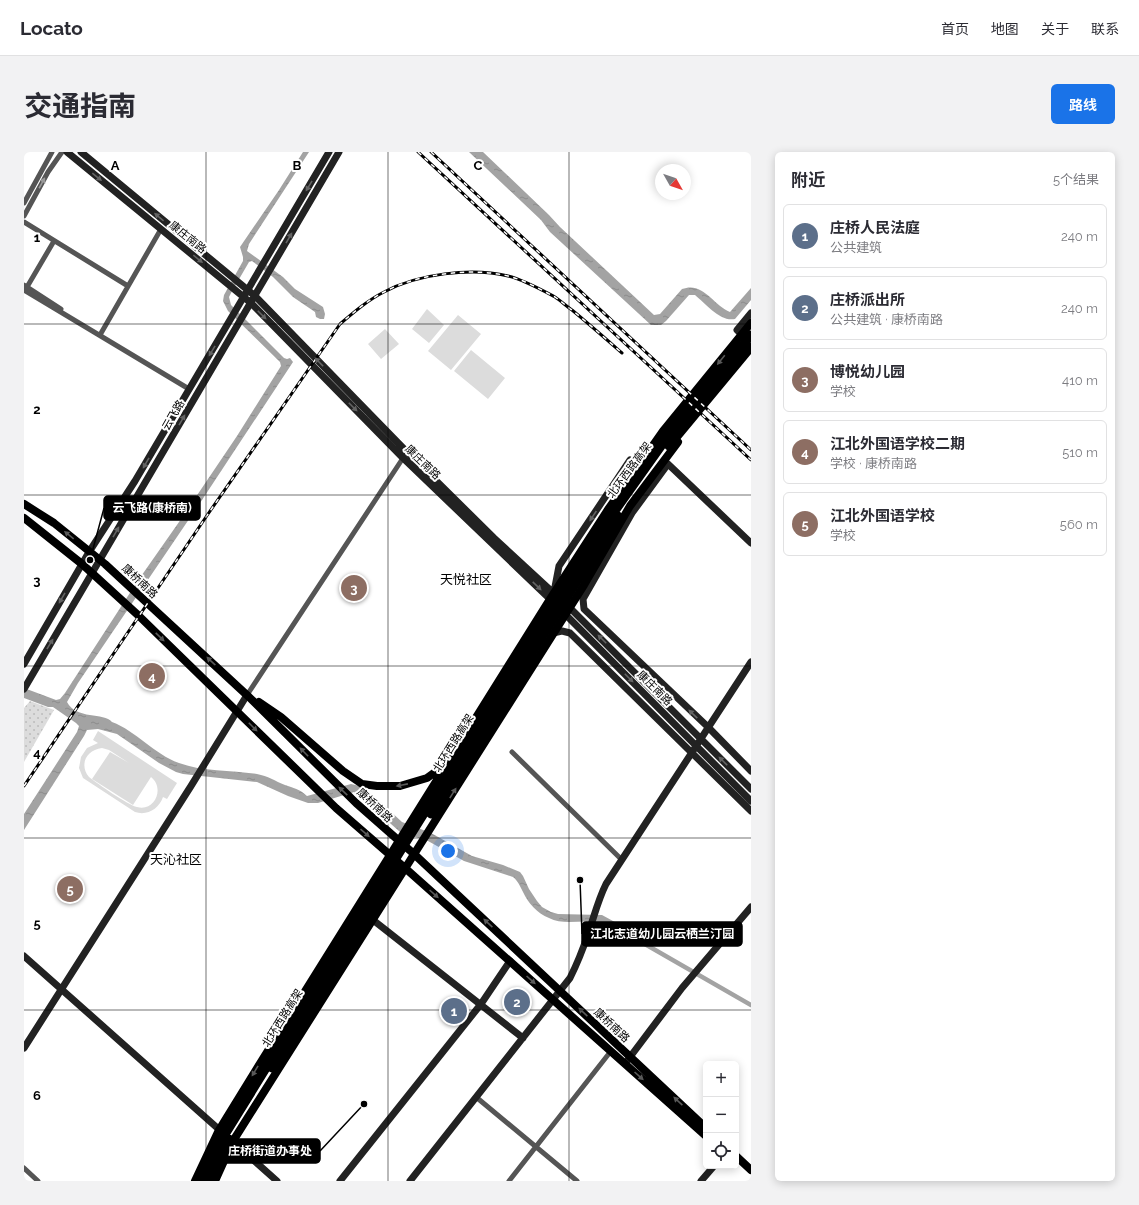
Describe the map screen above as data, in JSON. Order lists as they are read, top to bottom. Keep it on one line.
{"streets":{"highway":["北环西路高架"],"main road":["康桥南路"],"street":["康庄南路","云飞路"]},"crossings":[["康庄南路","云飞路"],["云飞路","康桥南路"]],"districts":["天悦社区","天沁社区"],"places":["云飞路(康桥南)","江北志道幼儿园云栖兰汀园","庄桥街道办事处"],"north":"bottom right","page":{"header":"Locato","nav":["首页","地图","关于","联系"],"title":"交通指南","buttons":"路线","heading":["附近","5个结果"],"list":[{"mark":"1","name":"庄桥人民法庭","note":"公共建筑","value":"240 m"},{"mark":"2","name":"庄桥派出所","note":"公共建筑 · 康桥南路","value":"240 m"},{"mark":"3","name":"博悦幼儿园","note":"学校","value":"410 m"},{"mark":"4","name":"江北外国语学校二期","note":"学校 · 康桥南路","value":"510 m"},{"mark":"5","name":"江北外国语学校","note":"学校","value":"560 m"}],"pins":["3","4","5","2","1"],"map_buttons":["+","−"]},"grid":{"columns":["A","B","C"],"rows":["1","2","3","4","5","6"]}}
